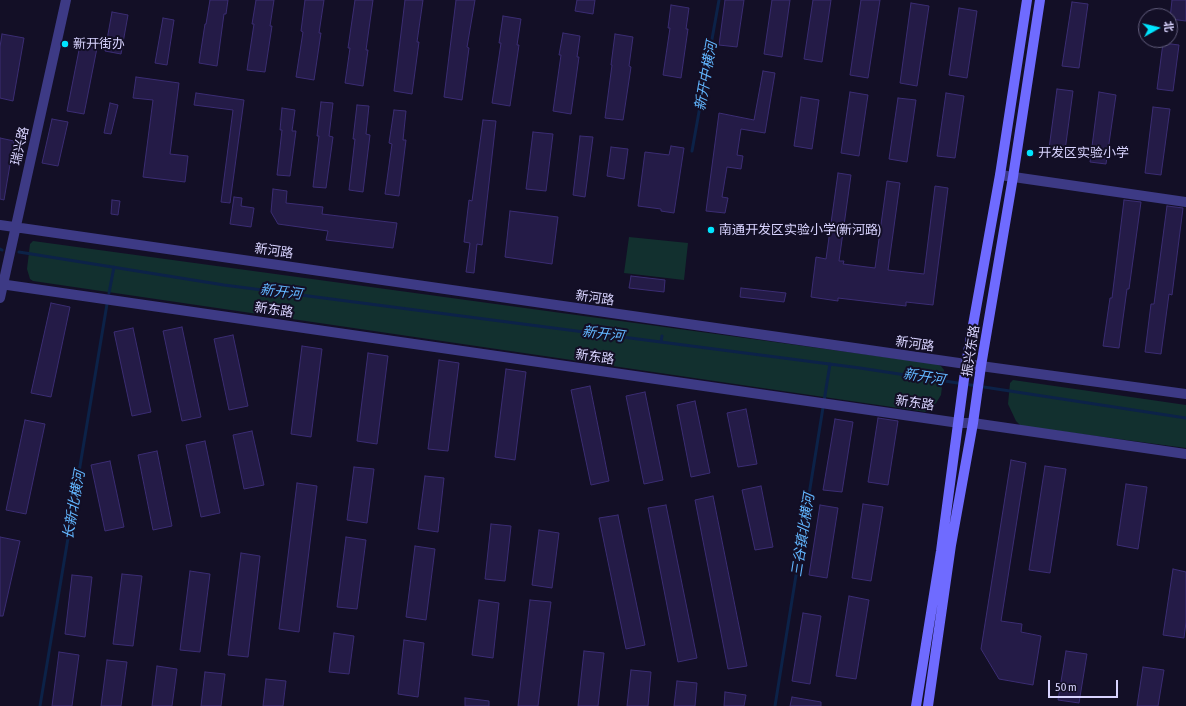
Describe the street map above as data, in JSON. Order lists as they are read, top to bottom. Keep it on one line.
{"streets":{"main road":["振兴东路"],"street":["瑞兴路","新河路","新东路"]},"crossings":[["瑞兴路","新河路"],["瑞兴路","新东路"],["新河路","振兴东路"],["新东路","振兴东路"]],"water":["新开中横河","新开河","长新北横河","三谷镇北横河"],"places":["新开街办","开发区实验小学","南通开发区实验小学(新河路)"],"scale_bar":"50 m","north":"right"}
